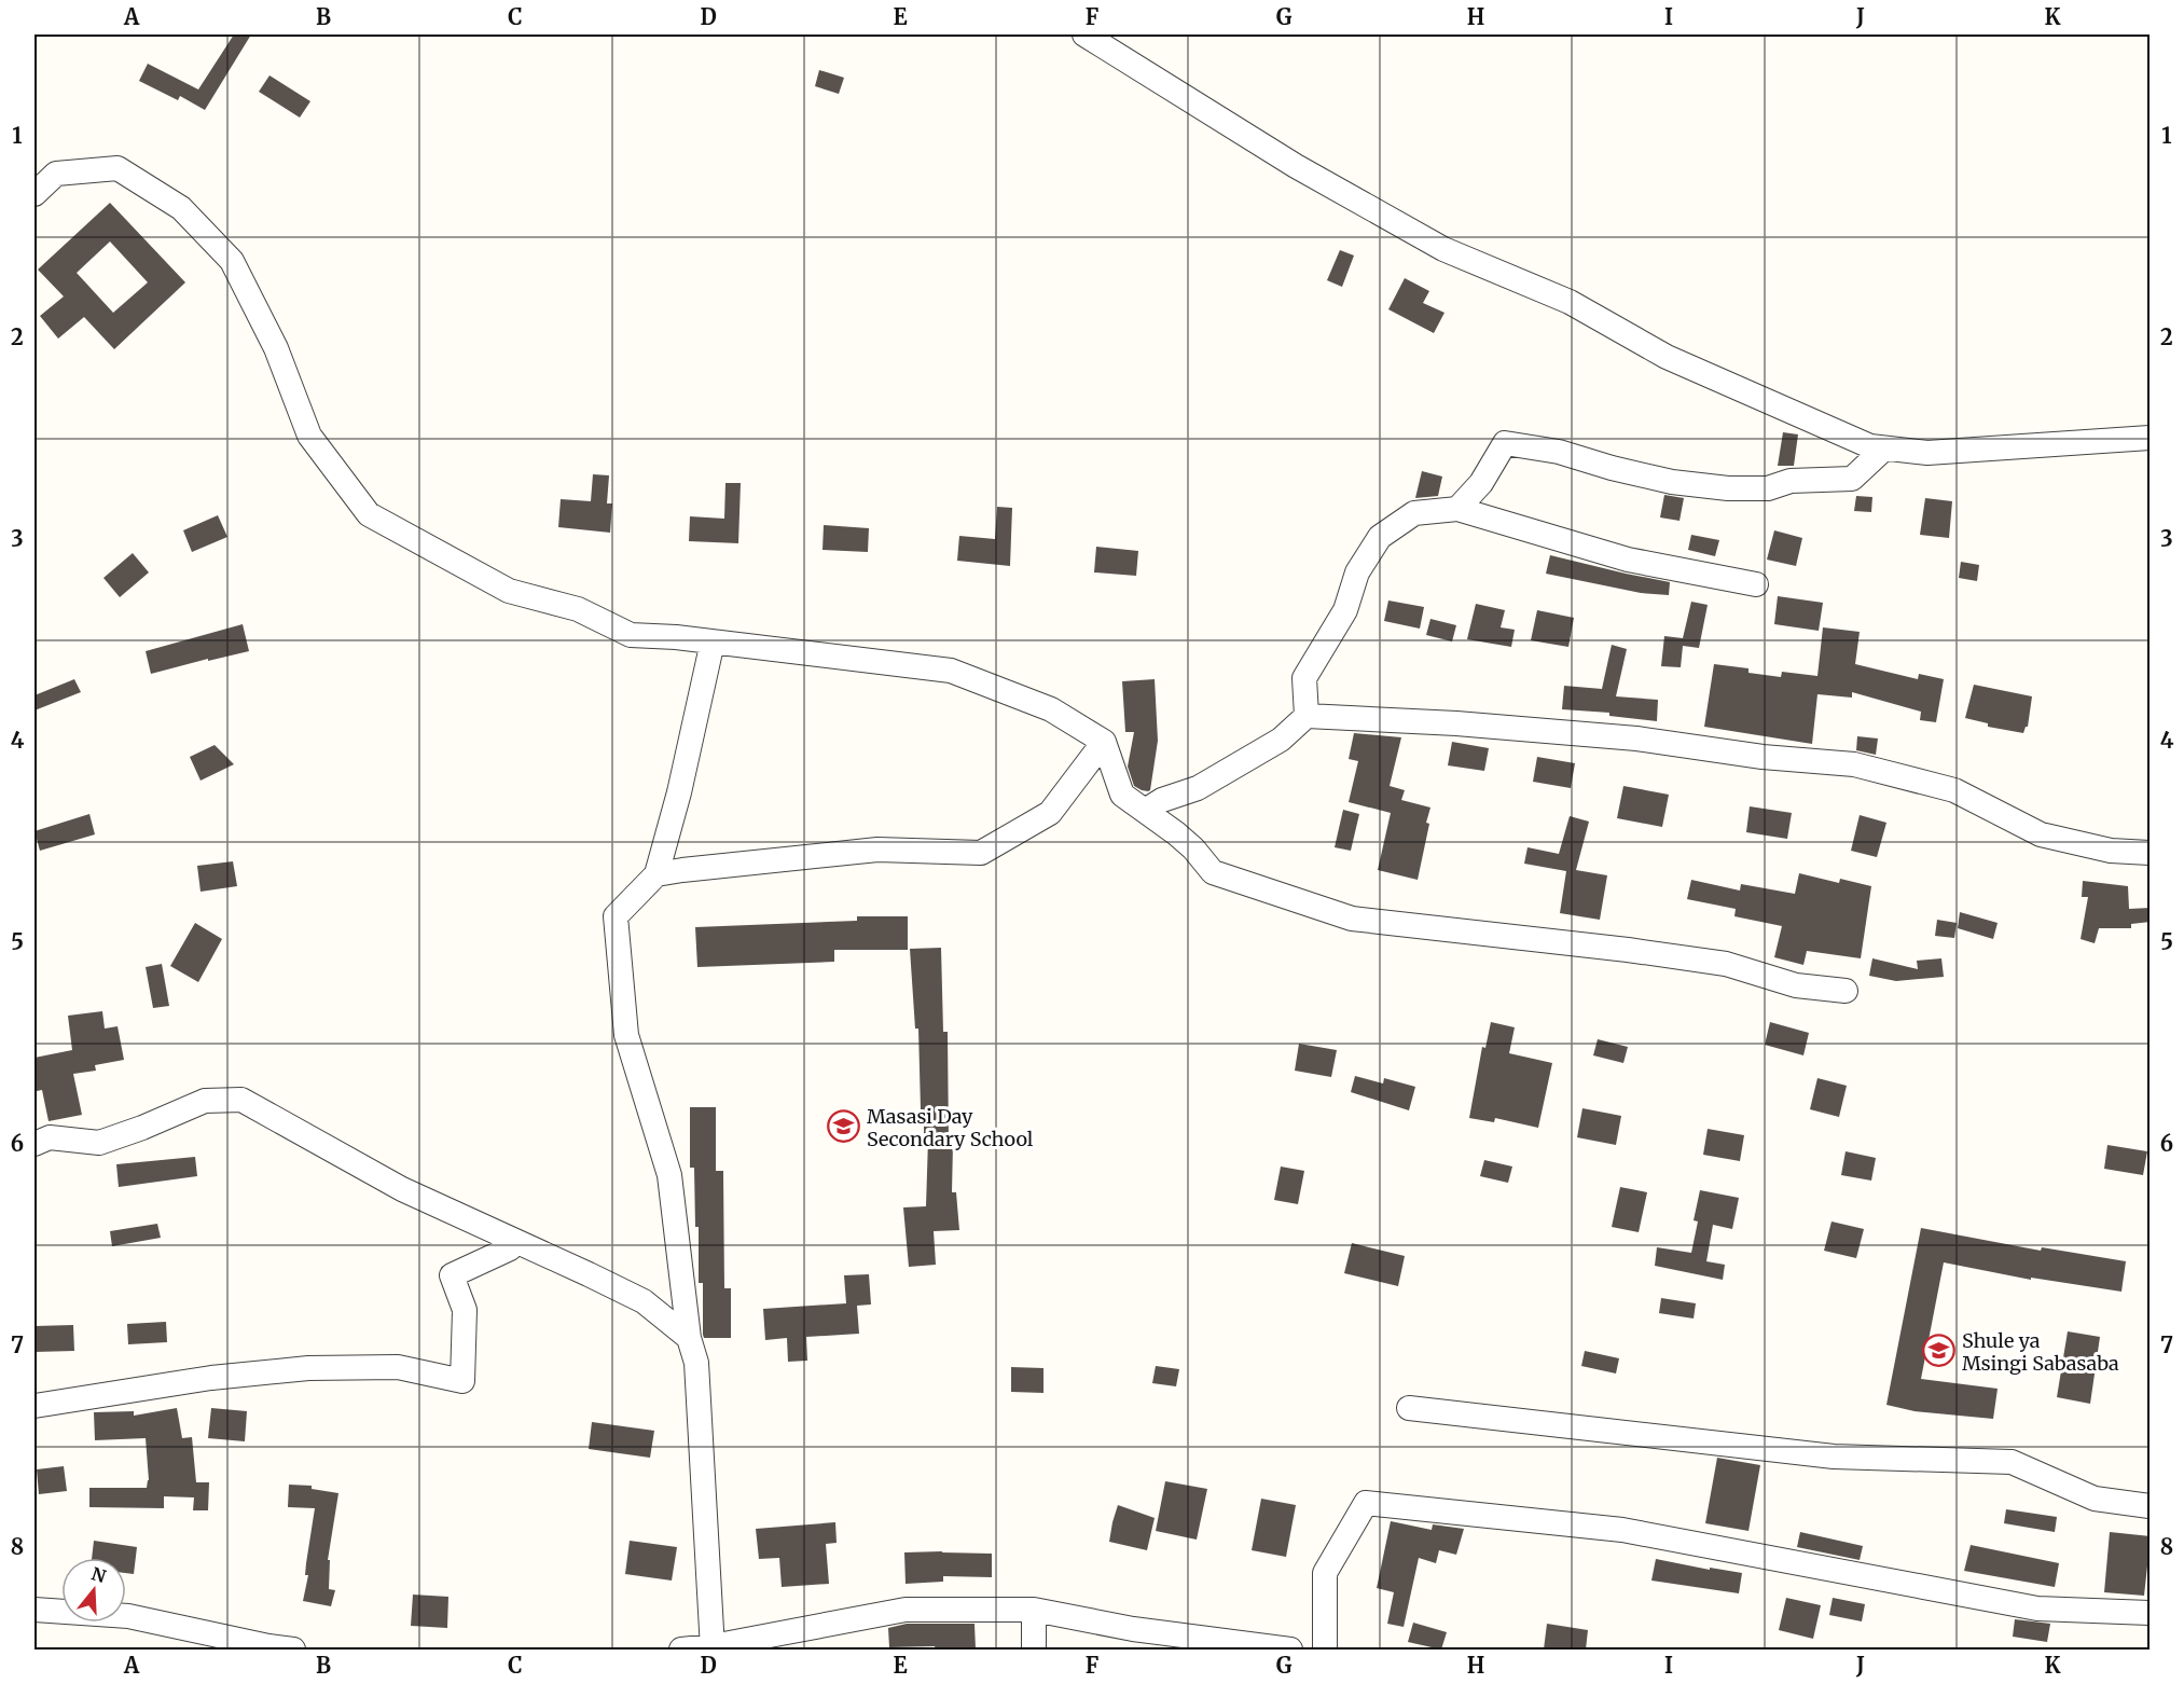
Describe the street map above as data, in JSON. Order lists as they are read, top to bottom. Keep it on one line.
{"places":{"school or university":["Masasi Day Secondary School","Shule ya Msingi Sabasaba"]},"north":"top","grid":{"columns":["A","B","C","D","E","F","G","H","I","J","K"],"rows":["1","2","3","4","5","6","7","8"]}}
